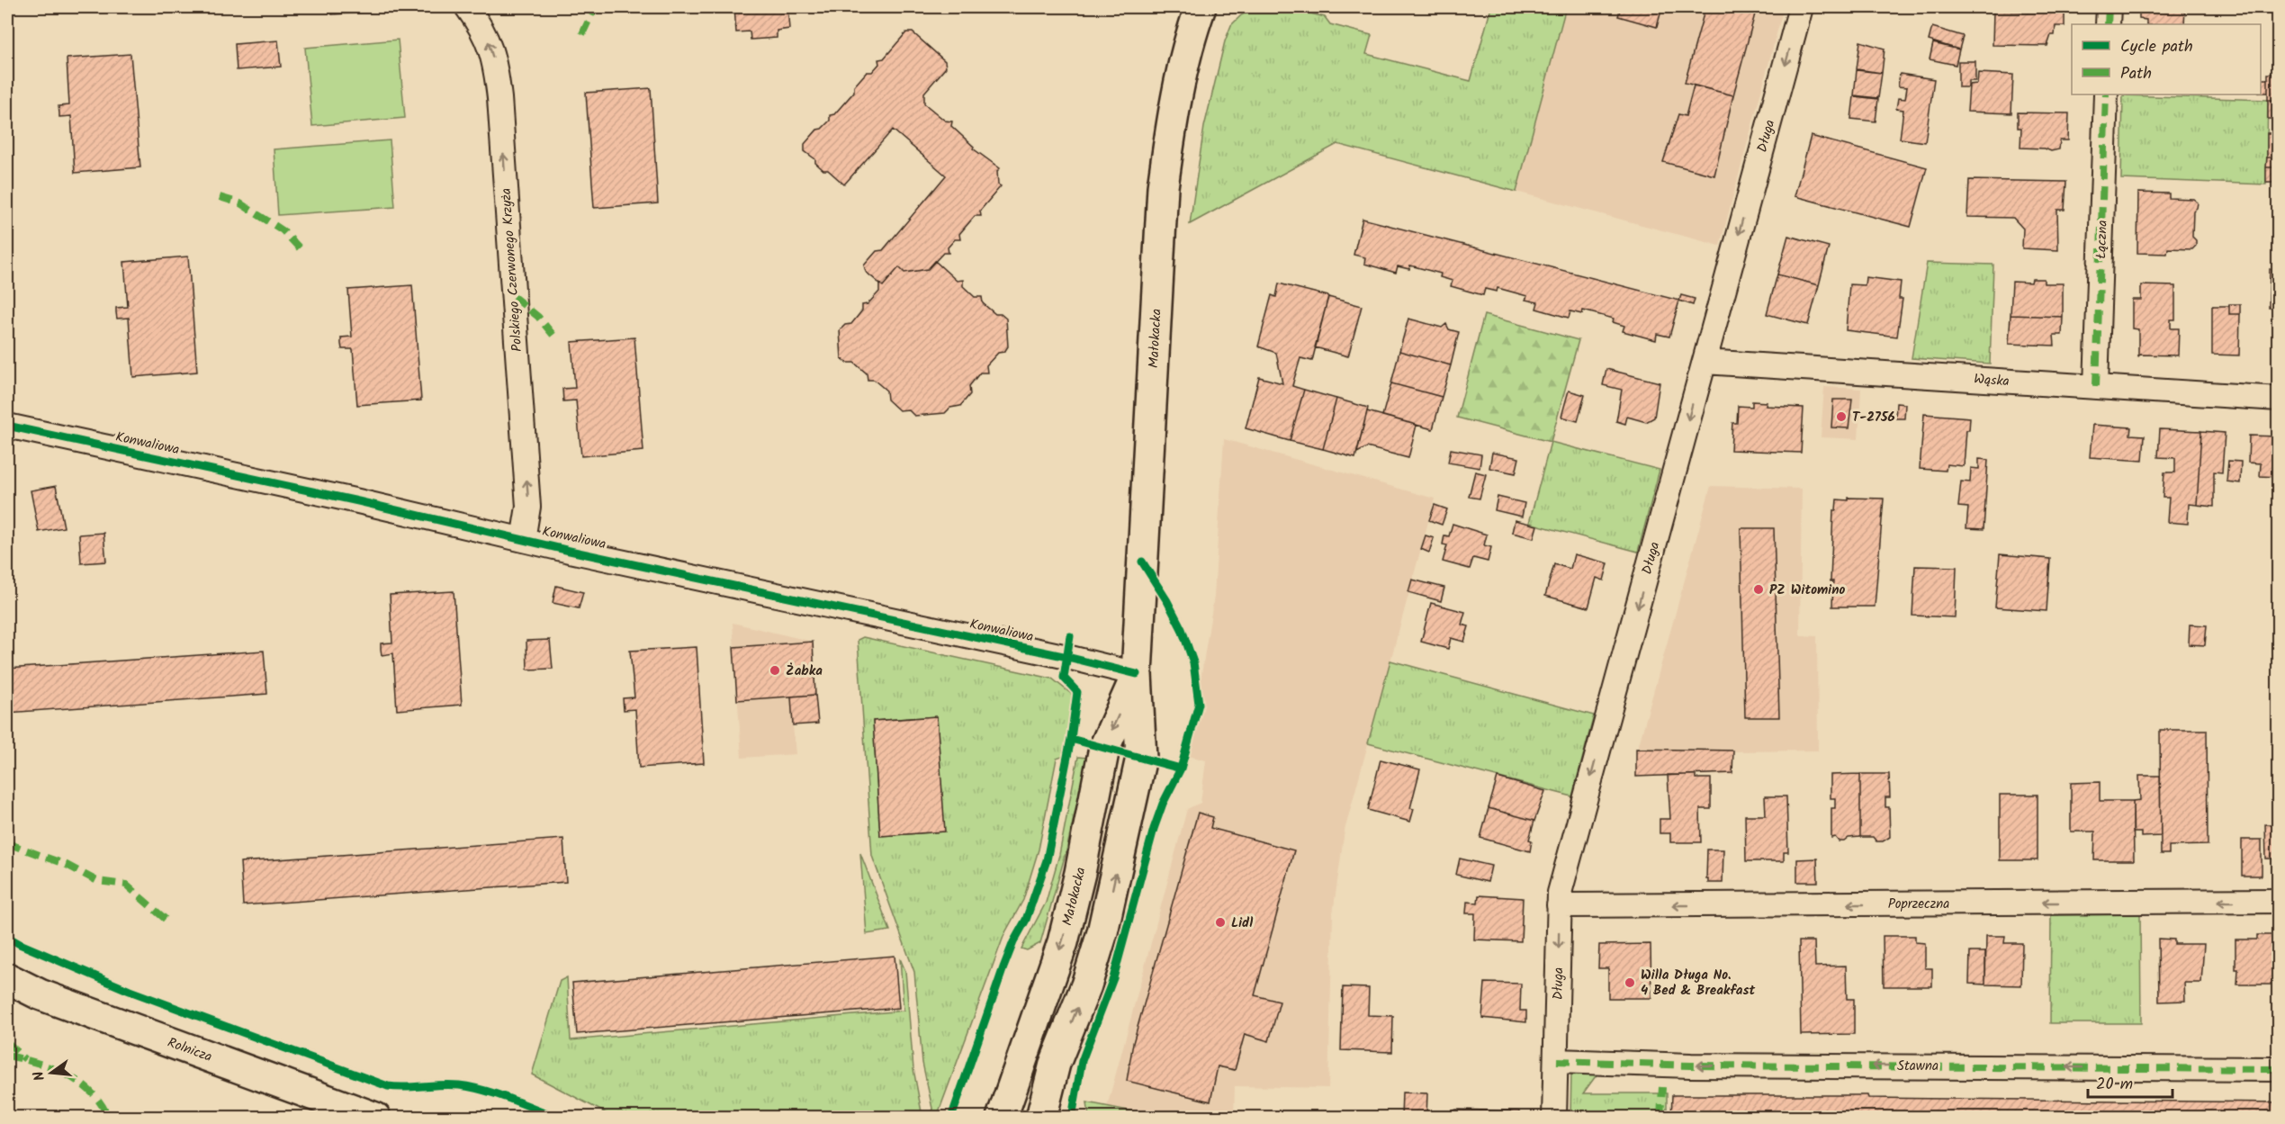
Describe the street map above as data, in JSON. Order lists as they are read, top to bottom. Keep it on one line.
{"streets":{"main road":["Małokacka","Rolnicza"],"street":["Długa","Łączna","Polskiego Czerwonego Krzyża","Wąska","Konwaliowa","Poprzeczna","Stawna"]},"crossings":[["Długa","Wąska"],["Długa","Poprzeczna"],["Długa","Stawna"],["Łączna","Wąska"],["Polskiego Czerwonego Krzyża","Konwaliowa"],["Małokacka","Konwaliowa"]],"one_way":["Długa","Polskiego Czerwonego Krzyża","Poprzeczna","Stawna"],"places":["T-2756","PZ Witomino","Żabka","Lidl","Willa Długa No. 4 Bed & Breakfast"],"legend":["Cycle path","Path"],"scale_bar":"20 m","north":"left"}
